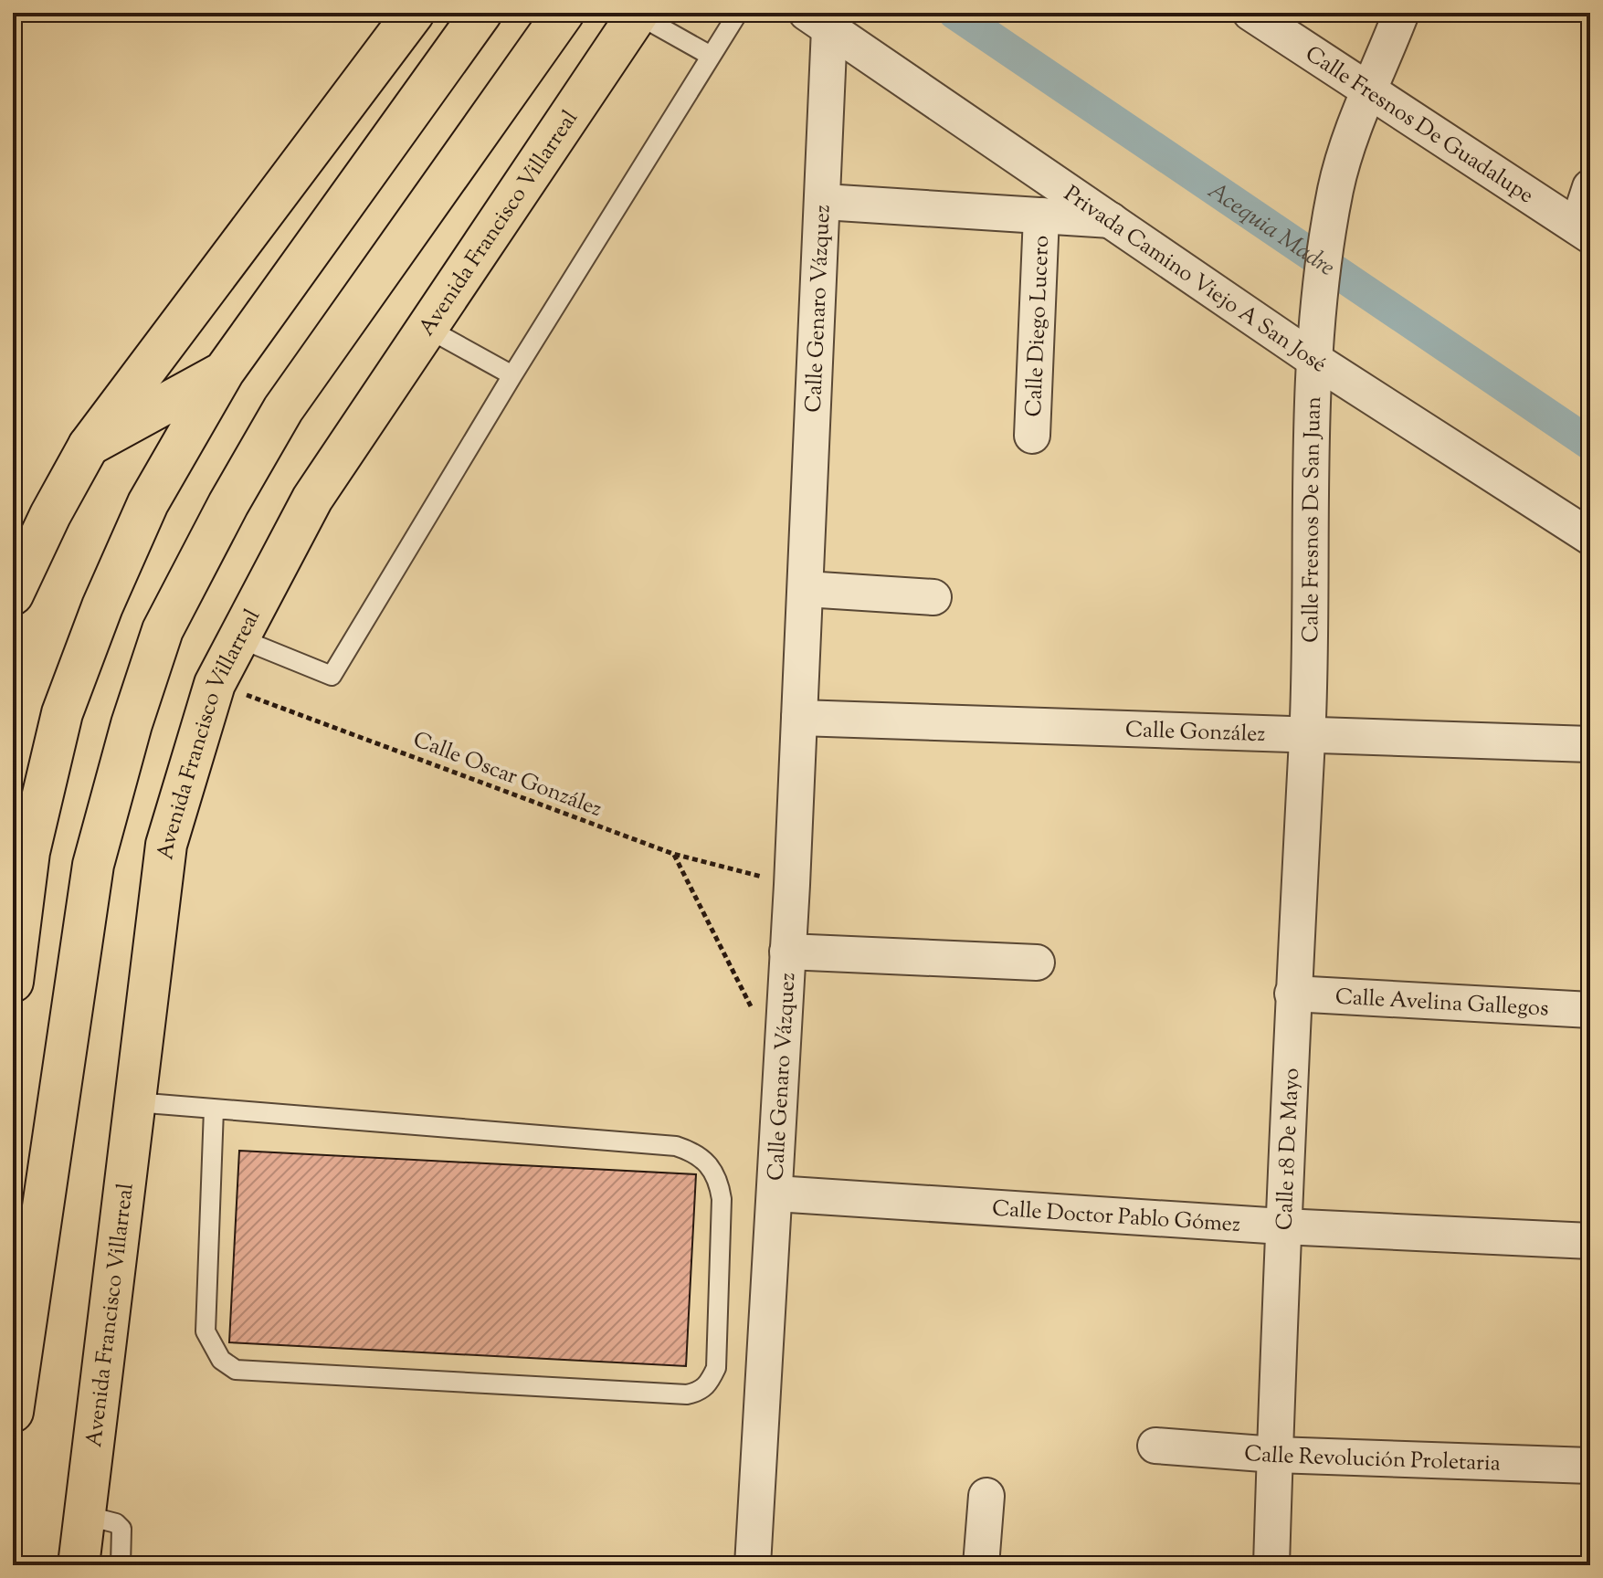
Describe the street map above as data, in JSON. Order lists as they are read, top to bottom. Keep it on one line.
{"streets":{"main road":["Avenida Francisco Villarreal"],"street":["Calle Fresnos De Guadalupe","Privada Camino Viejo A San José","Calle Genaro Vázquez","Calle Diego Lucero","Calle Fresnos De San Juan","Calle González","Calle Avelina Gallegos","Calle 18 De Mayo","Calle Doctor Pablo Gómez","Calle Revolución Proletaria"],"path":["Calle Oscar González"]},"crossings":[["Calle Fresnos De Guadalupe","Calle Fresnos De San Juan"],["Avenida Francisco Villarreal","Calle Oscar González"],["Privada Camino Viejo A San José","Calle Genaro Vázquez"],["Privada Camino Viejo A San José","Calle Diego Lucero"],["Privada Camino Viejo A San José","Calle Fresnos De San Juan"],["Calle Genaro Vázquez","Calle Diego Lucero"],["Calle Genaro Vázquez","Calle González"],["Calle Genaro Vázquez","Calle Oscar González"],["Calle Genaro Vázquez","Calle Doctor Pablo Gómez"],["Calle Fresnos De San Juan","Calle González"],["Calle Fresnos De San Juan","Calle 18 De Mayo"],["Calle González","Calle 18 De Mayo"],["Calle Avelina Gallegos","Calle 18 De Mayo"],["Calle 18 De Mayo","Calle Doctor Pablo Gómez"],["Calle 18 De Mayo","Calle Revolución Proletaria"]],"water":["Acequia Madre"]}
